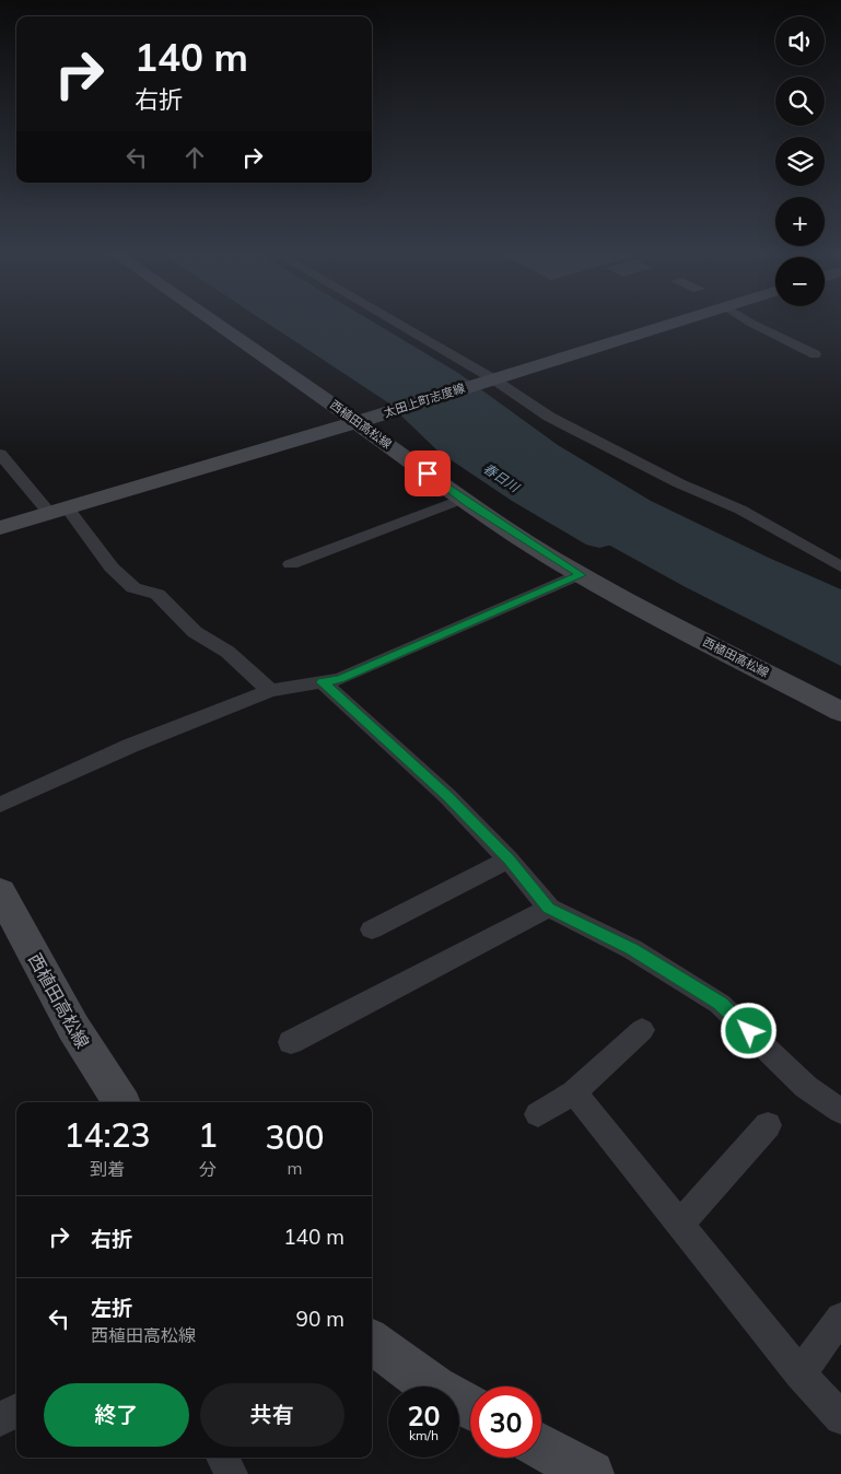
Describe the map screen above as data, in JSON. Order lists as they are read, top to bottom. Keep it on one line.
{"streets":{"main road":["太田上町志度線","西植田高松線"]},"crossings":[["太田上町志度線","西植田高松線"]],"water":["春日川"],"page":{"map_buttons":["+","−"],"turn":["140 m","右折"],"eta":["14:23","到着","1","分","300","m"],"list":[{"name":"右折","value":"140 m"},{"name":"左折","note":"西植田高松線","value":"90 m"}],"buttons":["終了","共有"],"speed":"20 km/h","limit":"30"}}
